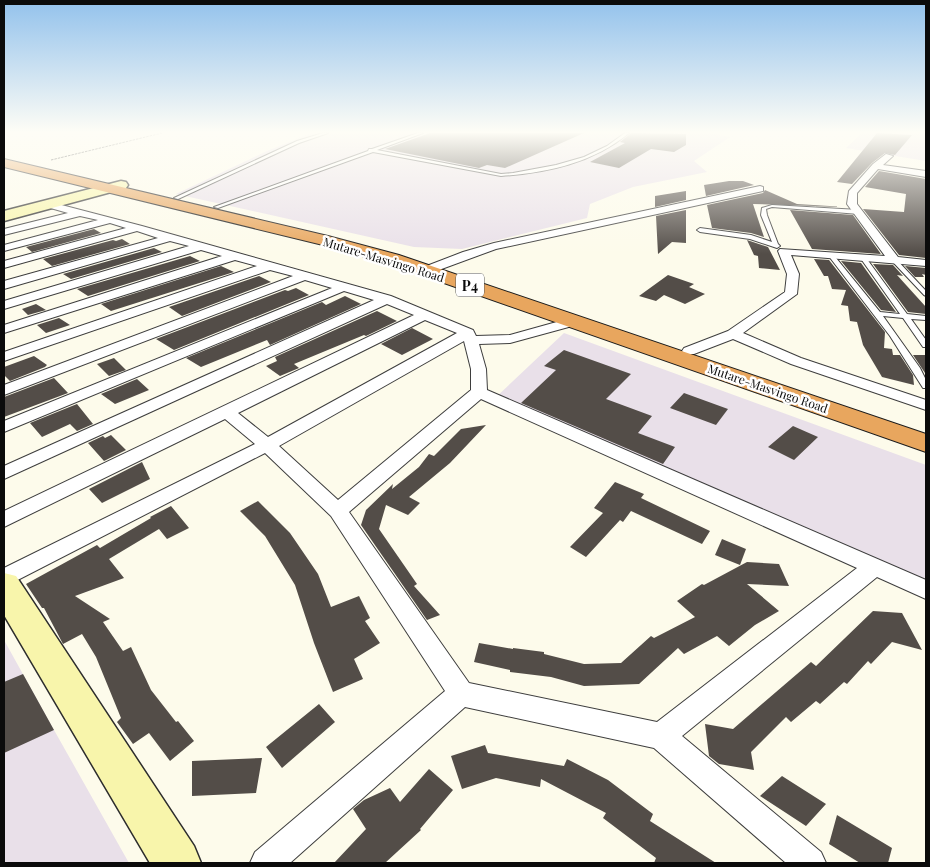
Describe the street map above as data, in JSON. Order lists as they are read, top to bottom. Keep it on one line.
{"streets":{"highway":["Mutare-Masvingo Road","P4"]}}
